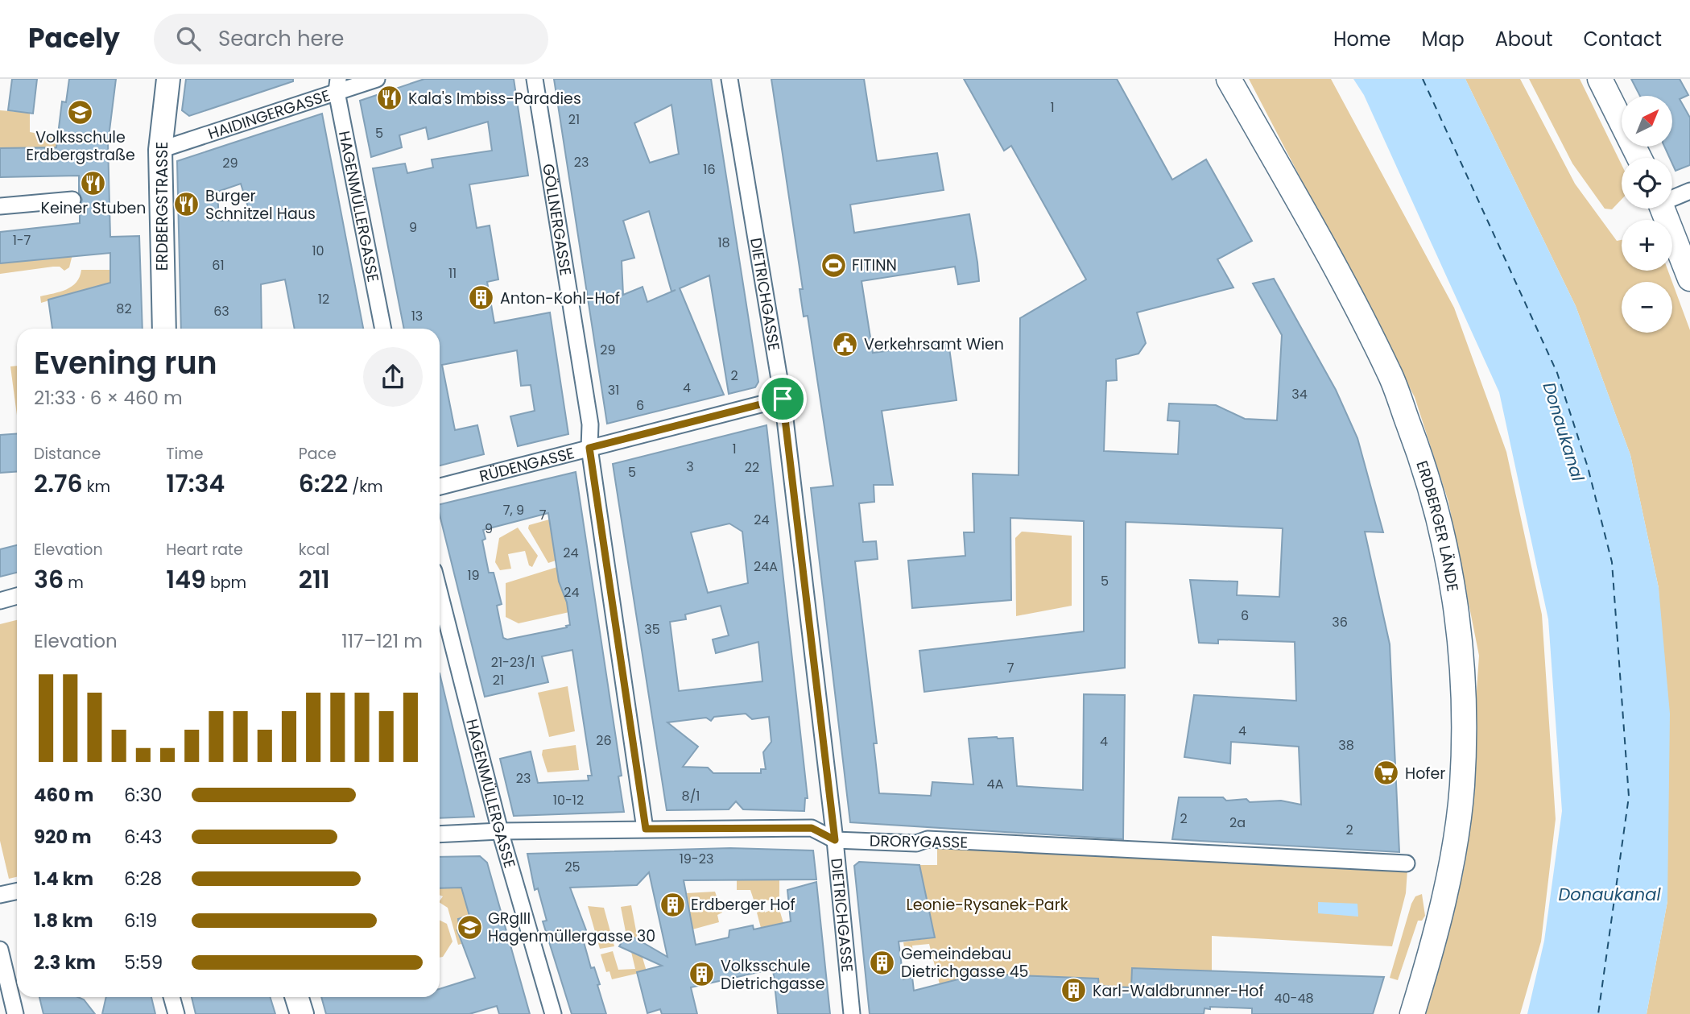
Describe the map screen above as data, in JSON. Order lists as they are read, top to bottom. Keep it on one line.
{"streets":{"main road":["ERDBERGER LÄNDE"],"street":["HAIDINGERGASSE","ERDBERGSTRASSE","HAGENMÜLLERGASSE","GÖLLNERGASSE","DIETRICHGASSE","RÜDENGASSE","DRORYGASSE"]},"crossings":[["HAIDINGERGASSE","ERDBERGSTRASSE"],["HAIDINGERGASSE","HAGENMÜLLERGASSE"],["HAGENMÜLLERGASSE","DRORYGASSE"],["GÖLLNERGASSE","RÜDENGASSE"],["GÖLLNERGASSE","DRORYGASSE"],["DIETRICHGASSE","RÜDENGASSE"],["DIETRICHGASSE","DRORYGASSE"]],"water":["Donaukanal"],"parks":["Leonie-Rysanek-Park"],"places":{"restaurant":["Kala's Imbiss-Paradies","Keiner Stuben","Burger Schnitzel Haus"],"school or university":["Volksschule Erdbergstraße","GRgIII Hagenmüllergasse 30"],"sports":["FITINN"],"building":["Anton-Kohl-Hof","Erdberger Hof","Gemeindebau Dietrichgasse 45","Volksschule Dietrichgasse","Karl-Waldbrunner-Hof"],"public building":["Verkehrsamt Wien"],"supermarket":["Hofer"]},"house_numbers":["1","21","5","23","29","16","9","1-7","18","10","61","11","12","82","63","13","29","2","4","31","34","6","1","3","22","5","7, 9","7","24","9","24","24A","19","5","24","6","36","35","21-23/1","7","21","4","26","4","38","23","4A","8/1","10-12","2","2a","2","19-23","25","40-48"],"north":"top right","page":{"header":"Pacely","search":"Search here","nav":["Home","Map","About","Contact"],"map_buttons":["+","−"],"heading":["Evening run","21:33 · 6 × 460 m"],"stats":[["Distance","2.76 km"],["Time","17:34"],["Pace","6:22 /km"],["Elevation","36 m"],["Heart rate","149 bpm"],["kcal","211"]],"chart":["Elevation","117–121 m"],"list":[{"name":"460 m","note":"6:30"},{"name":"920 m","note":"6:43"},{"name":"1.4 km","note":"6:28"},{"name":"1.8 km","note":"6:19"},{"name":"2.3 km","note":"5:59"}]}}
